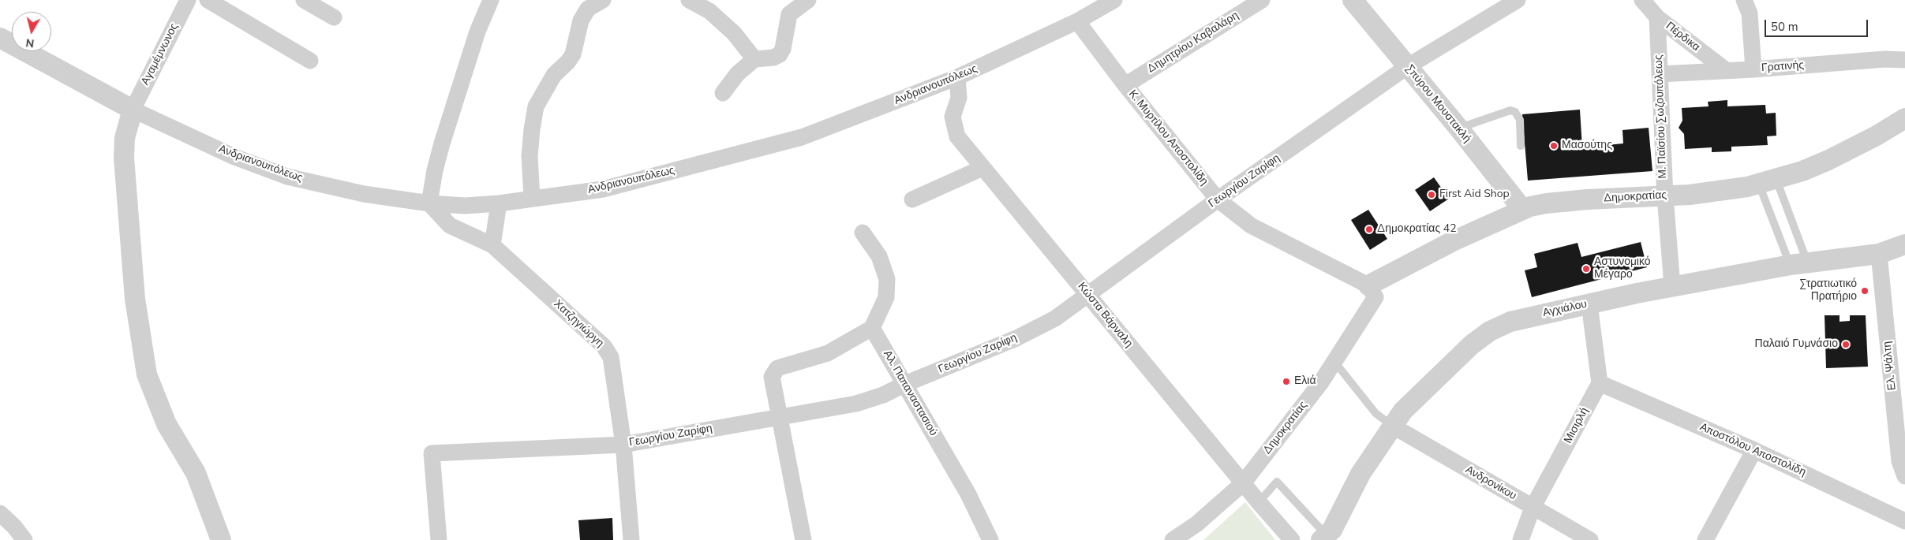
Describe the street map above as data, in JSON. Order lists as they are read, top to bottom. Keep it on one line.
{"streets":{"street":["Πέρδικα","Δημητρίου Καβαλάρη","Αγαμέμνωνος","Γρατινής","Ανδριανουπόλεως","Σπύρου Μουστακλή","Μ. Παϊσίου Σωζουπόλεως","Κ. Μυρτίλου Αποστολίδη","Γεωργίου Ζαρίφη","Δημοκρατίας","Αγχιάλου","Κώστα Βάρναλη","Χατζηγιώργη","Ελ. Ψάλτη","Αλ. Παπαναστασιού","Μισιρλή","Αποστόλου Αποστολίδη","Ανδρονίκου"]},"crossings":[["Πέρδικα","Γρατινής"],["Πέρδικα","Μ. Παϊσίου Σωζουπόλεως"],["Δημητρίου Καβαλάρη","Κ. Μυρτίλου Αποστολίδη"],["Αγαμέμνωνος","Ανδριανουπόλεως"],["Γρατινής","Μ. Παϊσίου Σωζουπόλεως"],["Ανδριανουπόλεως","Κ. Μυρτίλου Αποστολίδη"],["Ανδριανουπόλεως","Κώστα Βάρναλη"],["Ανδριανουπόλεως","Χατζηγιώργη"],["Σπύρου Μουστακλή","Γεωργίου Ζαρίφη"],["Σπύρου Μουστακλή","Δημοκρατίας"],["Μ. Παϊσίου Σωζουπόλεως","Δημοκρατίας"],["Μ. Παϊσίου Σωζουπόλεως","Αγχιάλου"],["Κ. Μυρτίλου Αποστολίδη","Γεωργίου Ζαρίφη"],["Κ. Μυρτίλου Αποστολίδη","Δημοκρατίας"],["Γεωργίου Ζαρίφη","Κώστα Βάρναλη"],["Γεωργίου Ζαρίφη","Χατζηγιώργη"],["Γεωργίου Ζαρίφη","Αλ. Παπαναστασιού"],["Δημοκρατίας","Κώστα Βάρναλη"],["Αγχιάλου","Ελ. Ψάλτη"],["Αγχιάλου","Ανδρονίκου"],["Μισιρλή","Αποστόλου Αποστολίδη"],["Μισιρλή","Ανδρονίκου"]],"places":["Μασούτης","First Aid Shop","Δημοκρατίας 42","Αστυνομικό Μέγαρο","Στρατιωτικό Πρατήριο","Παλαιό Γυμνάσιο","Ελιά"],"scale_bar":"50 m","north":"bottom"}
